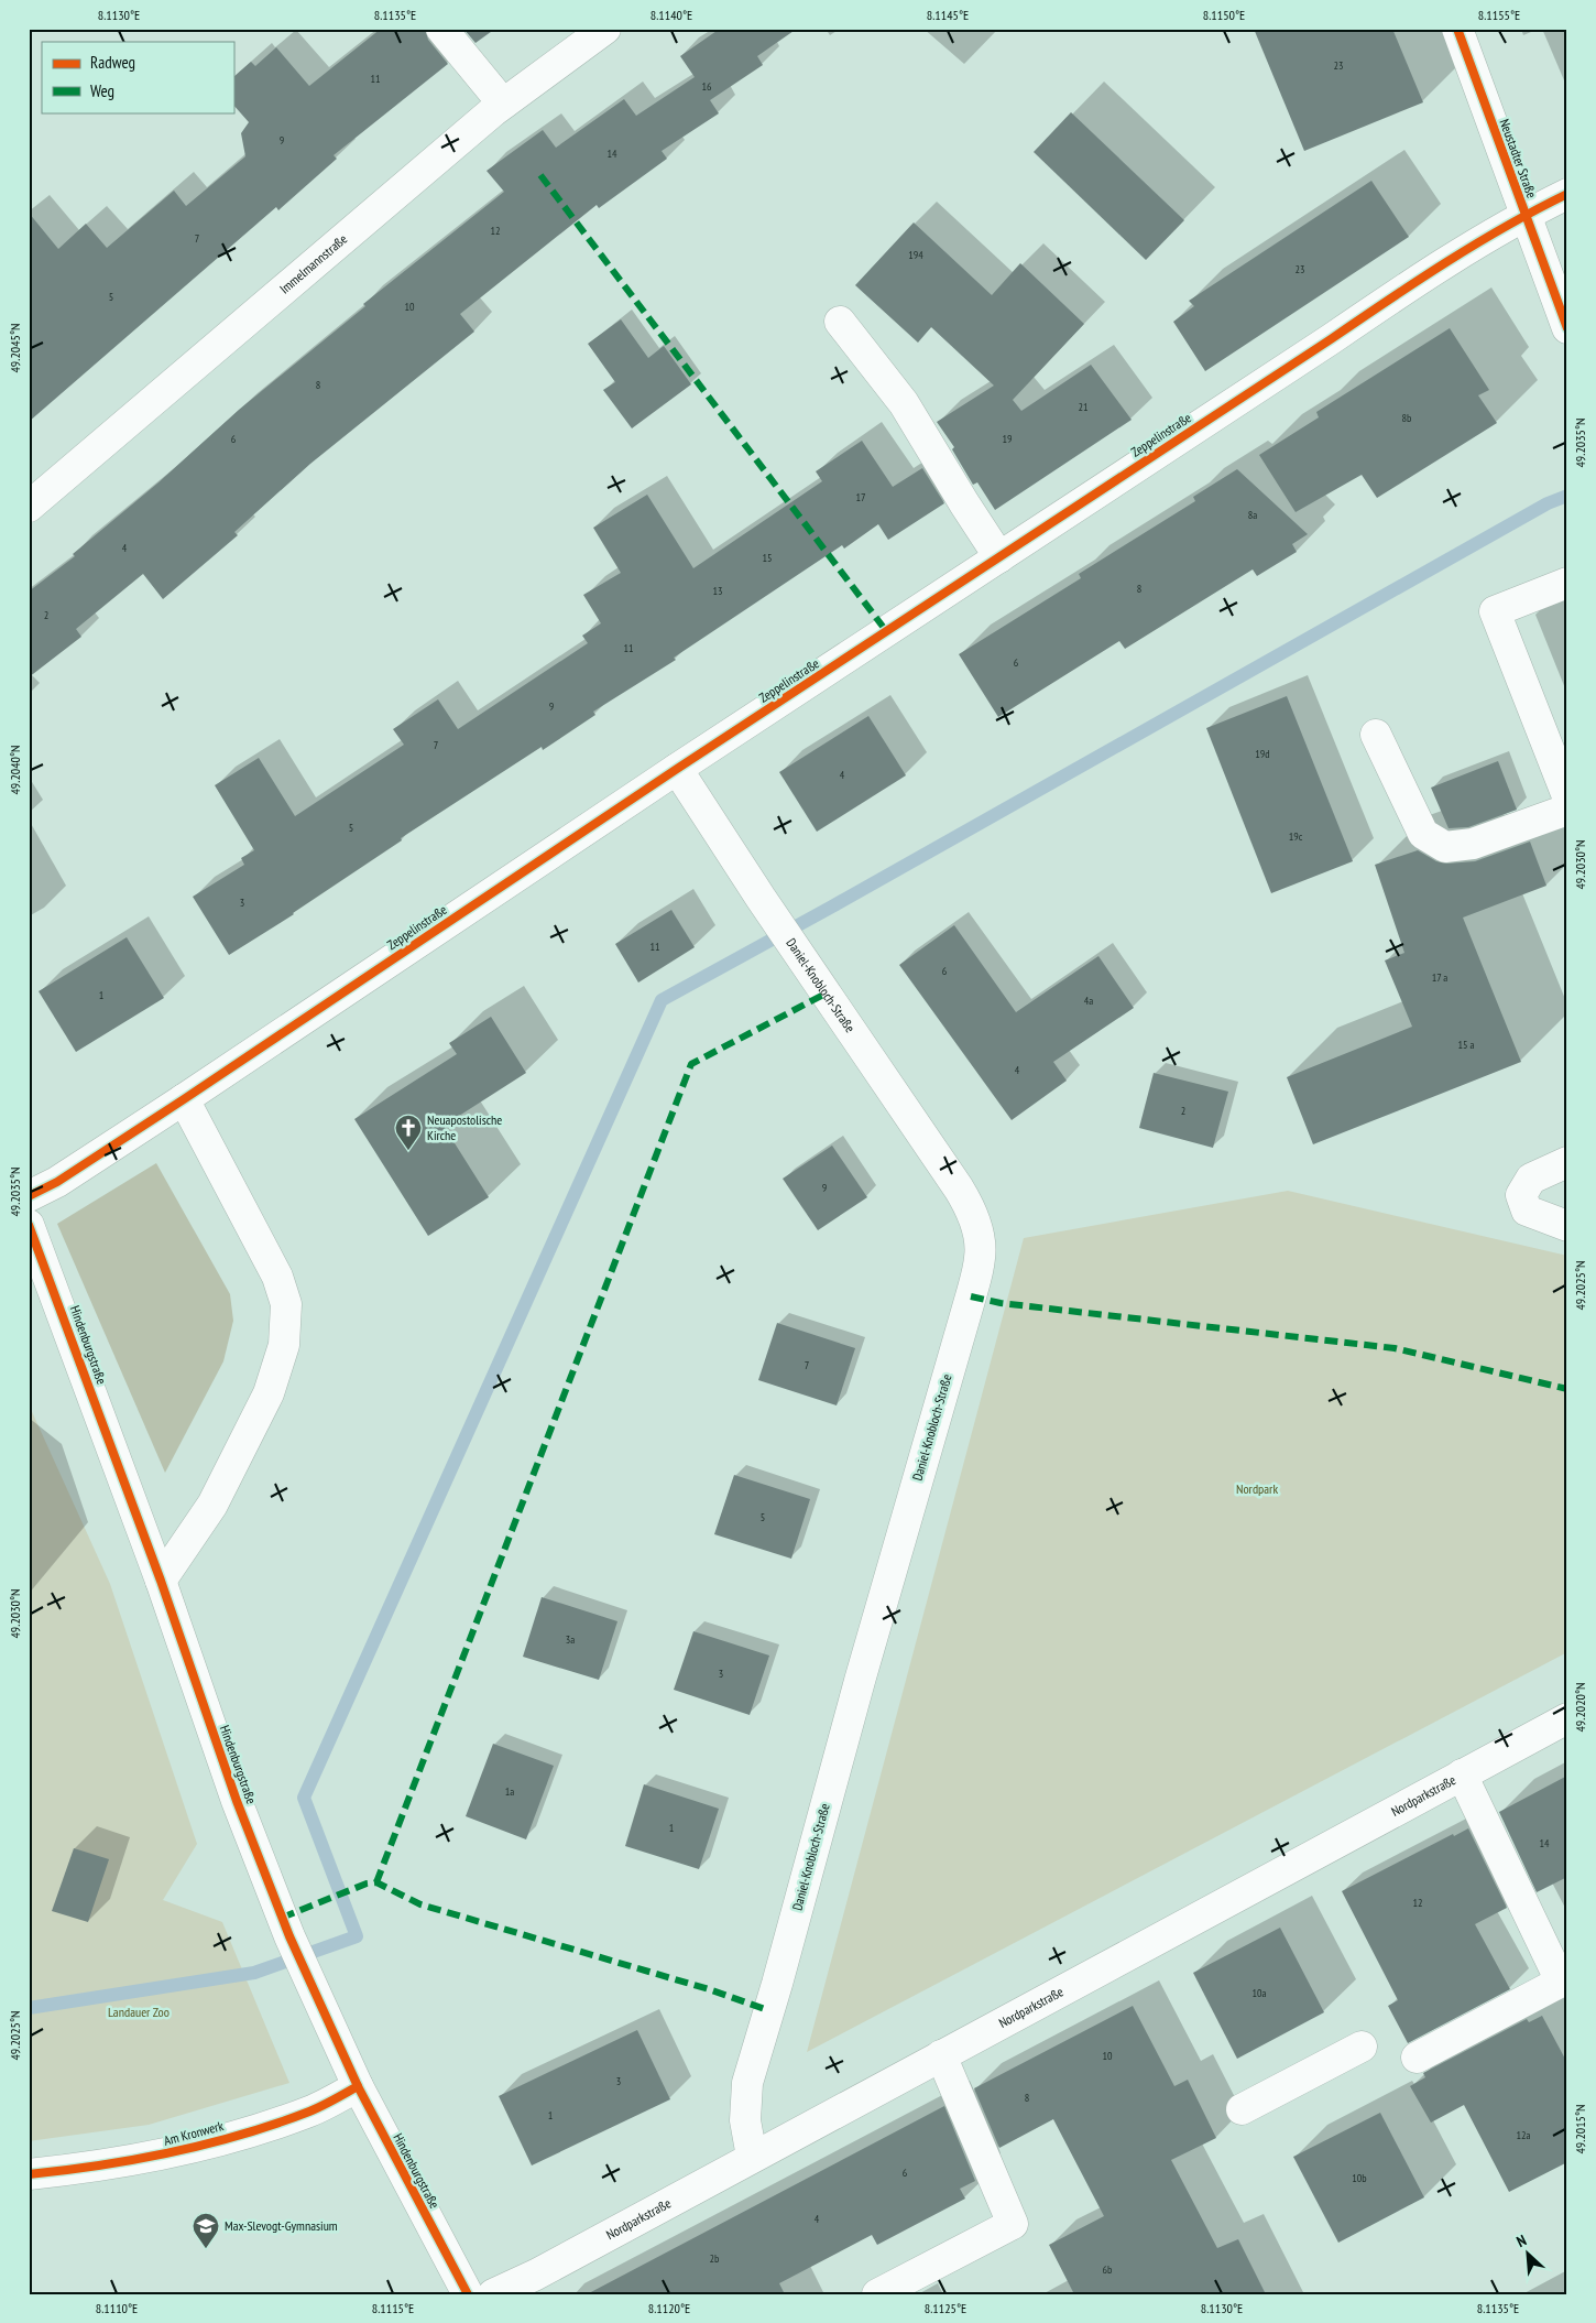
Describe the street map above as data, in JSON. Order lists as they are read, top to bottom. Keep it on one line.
{"streets":{"street":["Neustadter Straße","Immelmannstraße","Zeppelinstraße","Daniel-Knobloch-Straße","Hindenburgstraße","Nordparkstraße","Am Kronwerk"]},"crossings":[["Neustadter Straße","Zeppelinstraße"],["Zeppelinstraße","Daniel-Knobloch-Straße"],["Daniel-Knobloch-Straße","Nordparkstraße"],["Hindenburgstraße","Am Kronwerk"]],"parks":["Nordpark","Landauer Zoo"],"places":{"church":["Neuapostolische Kirche"],"school or university":["Max-Slevogt-Gymnasium"]},"house_numbers":["23","11","16","9","14","12","7","194","23","5","10","8","21","8b","6","19","17","8a","4","15","8","13","2","11","6","9","7","19d","4","5","19c","3","11","6","17 a","1","4a","15 a","4","2","9","7","5","3a","3","1a","1","14","12","10a","10","3","8","1","12a","6","10b","4","2b","6b"],"legend":["Radweg","Weg"],"north":"top left","coordinates":["8.1130°E","8.1135°E","8.1140°E","8.1145°E","8.1150°E","8.1155°E","49.2045°N","49.2035°N","49.2040°N","49.2030°N","49.2025°N","49.2020°N","49.2015°N","8.1110°E","8.1115°E","8.1120°E","8.1125°E"]}
